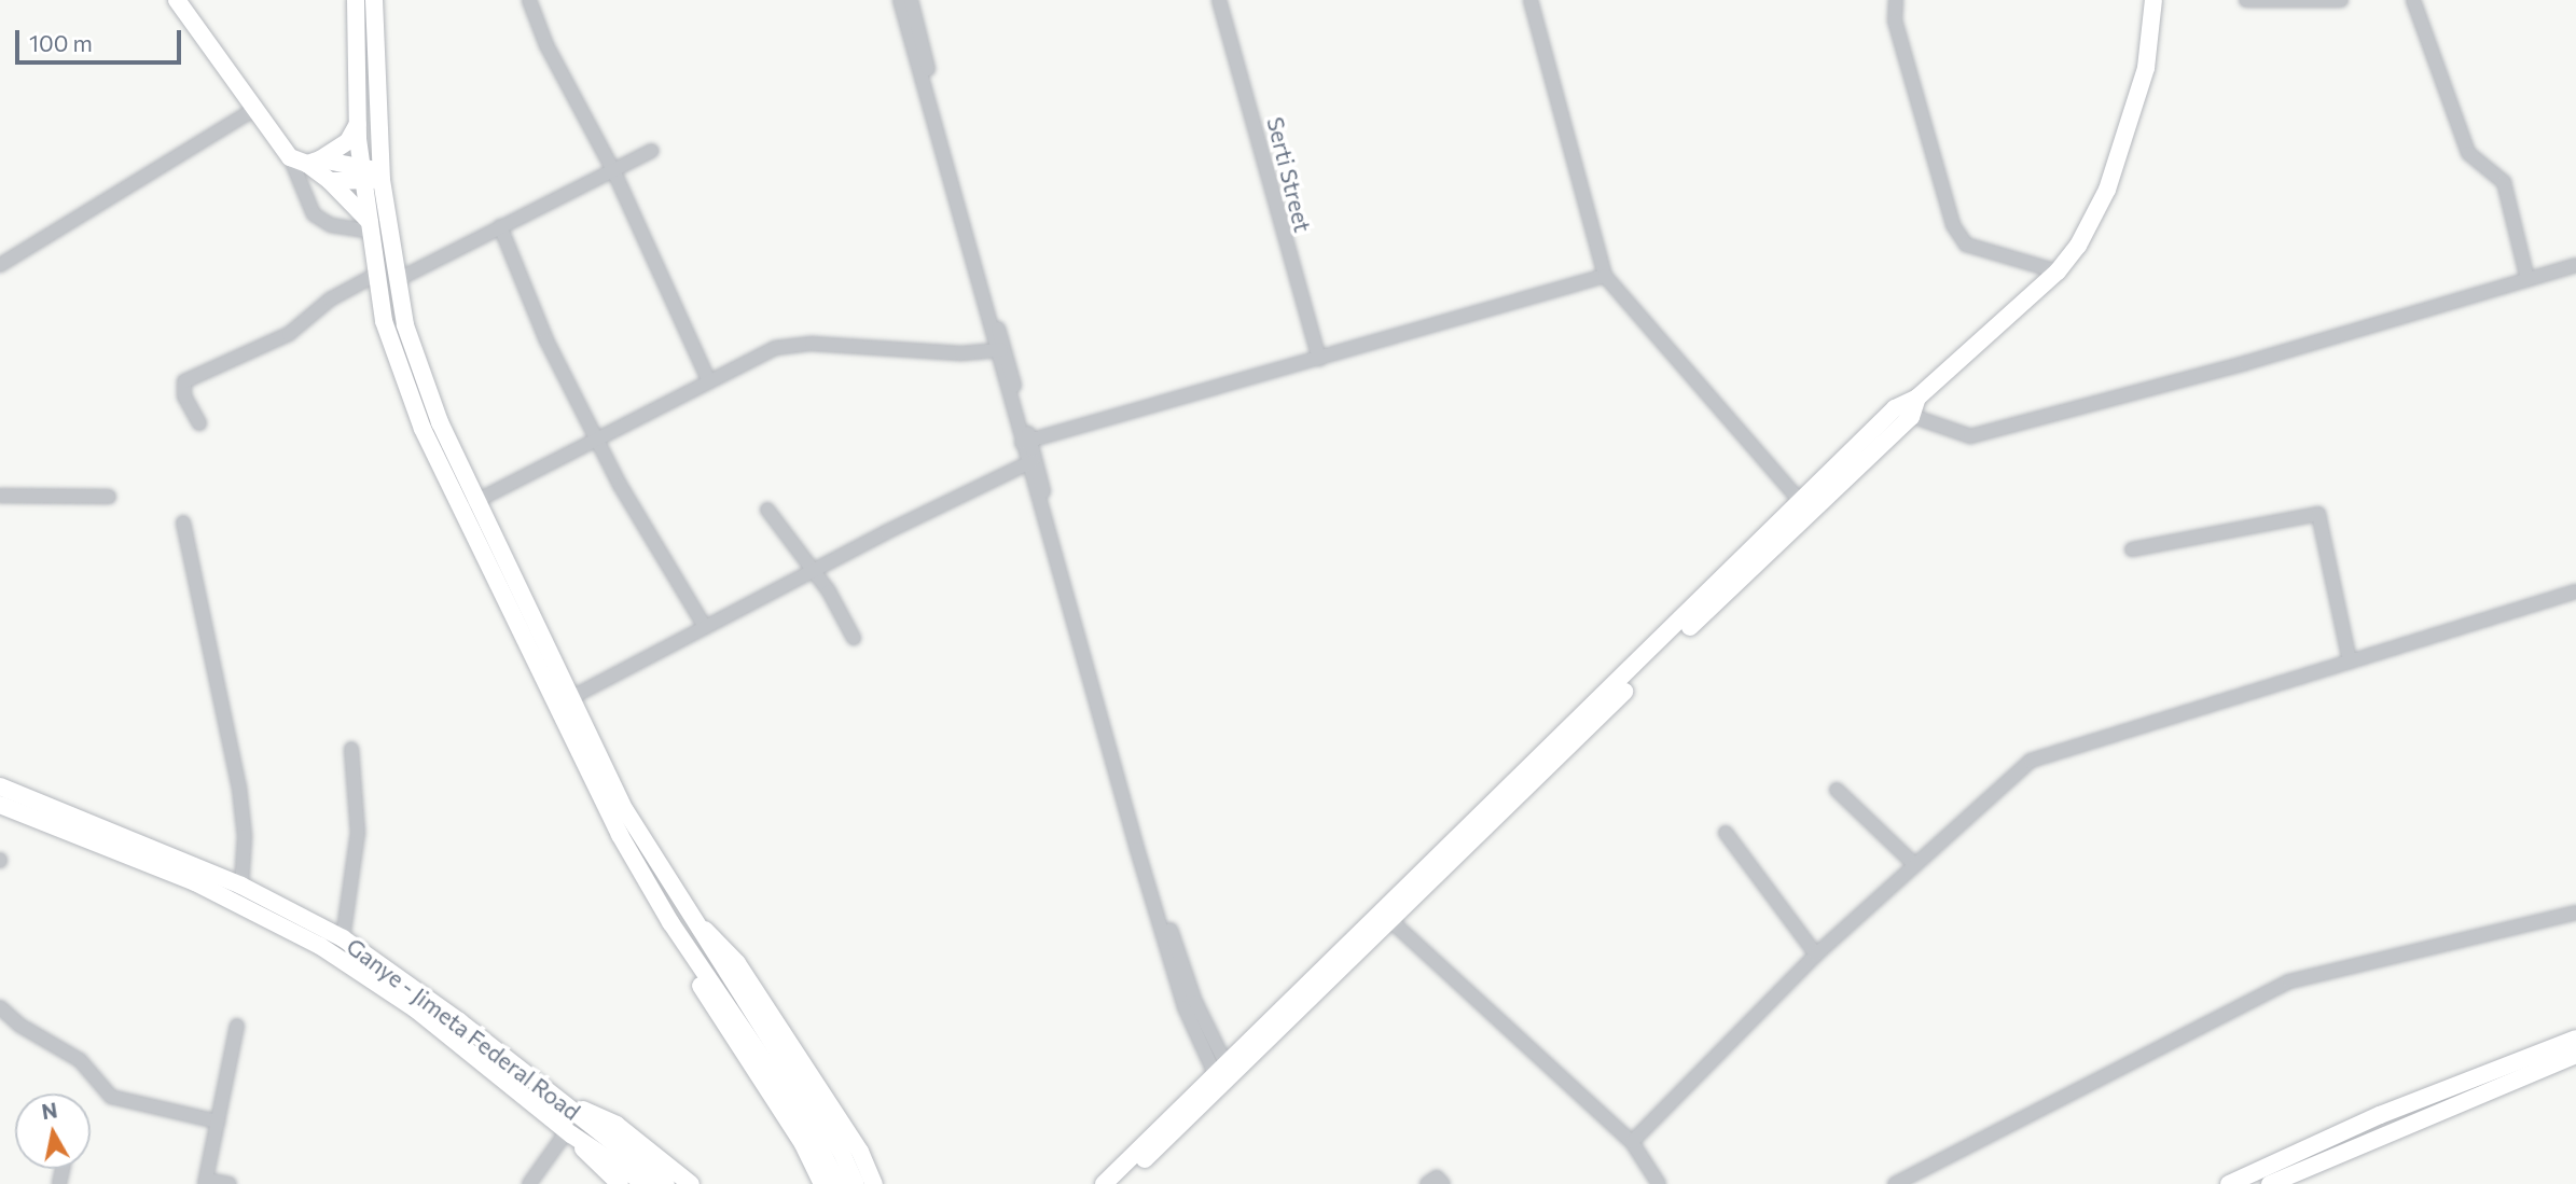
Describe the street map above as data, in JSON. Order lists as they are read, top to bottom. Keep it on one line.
{"streets":{"main road":["Ganye - Jimeta Federal Road"],"street":["Serti Street"]},"scale_bar":"100 m","north":"top"}
